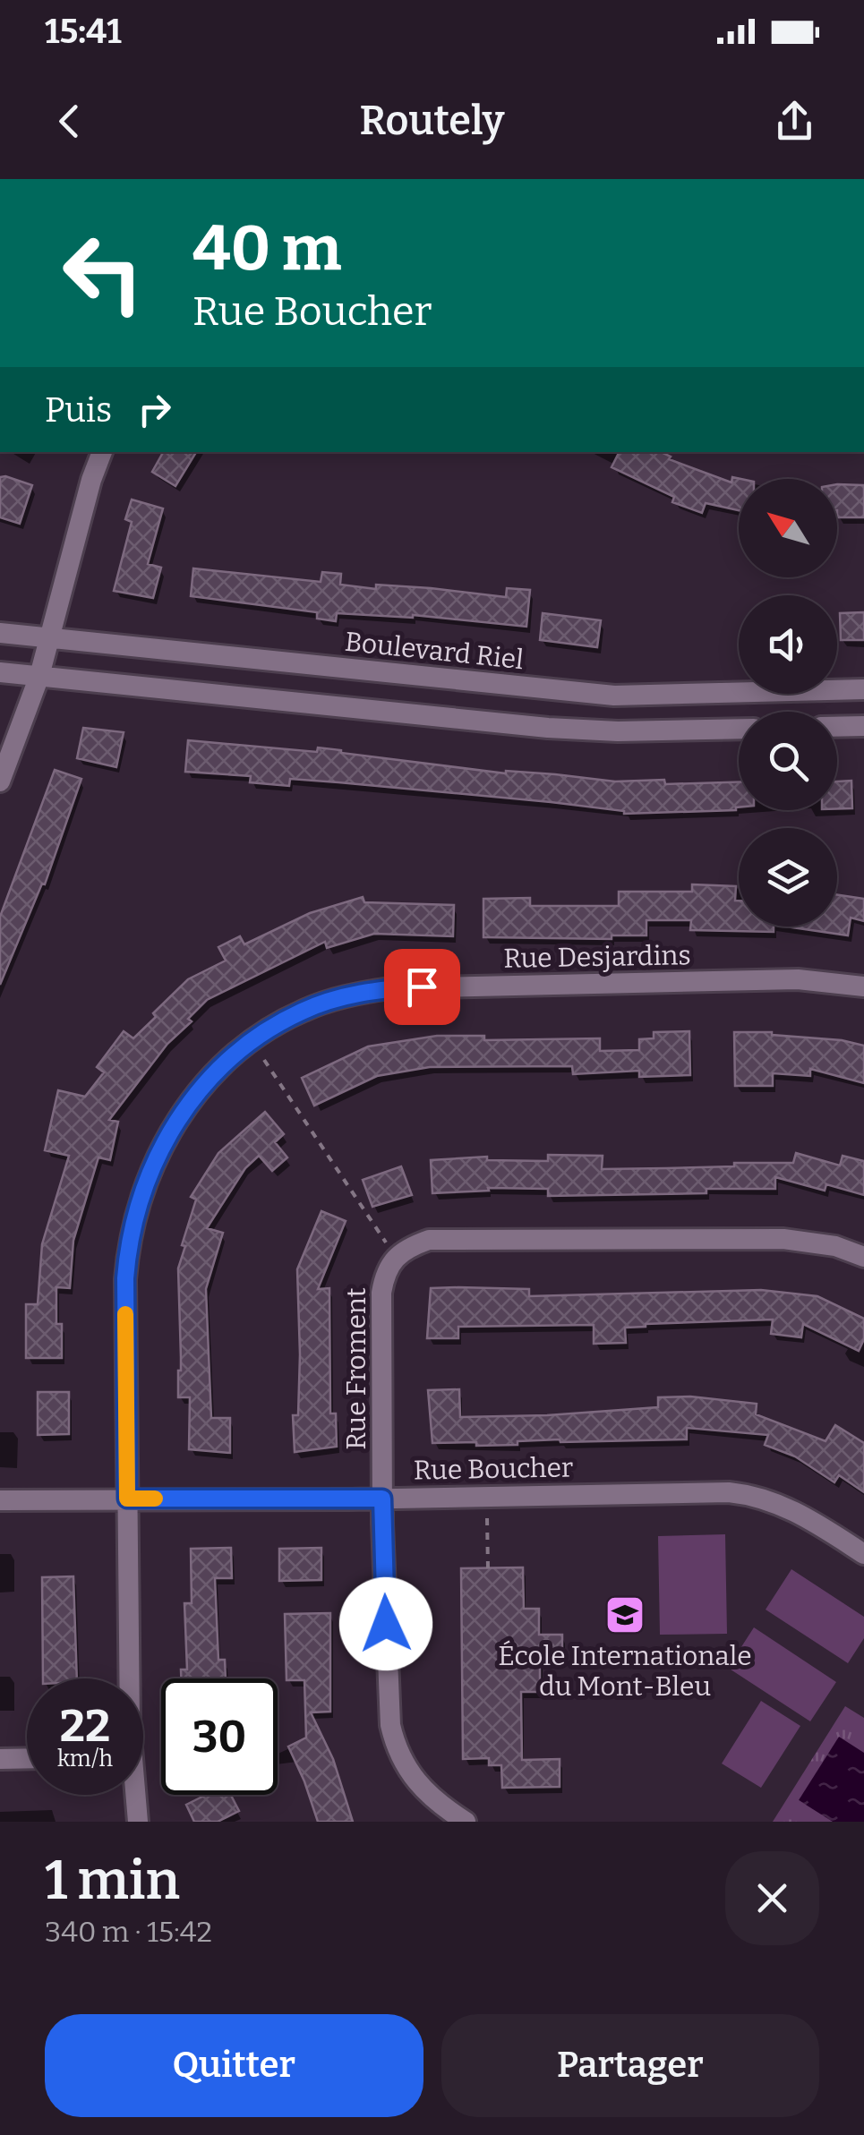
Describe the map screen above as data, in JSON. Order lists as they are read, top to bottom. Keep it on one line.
{"streets":{"street":["Boulevard Riel","Rue Desjardins","Rue Froment","Rue Boucher"]},"crossings":[["Rue Desjardins","Rue Boucher"],["Rue Froment","Rue Boucher"]],"places":{"school or university":["École Internationale du Mont-Bleu"]},"north":"top left","page":{"status":"15:41","header":"Routely","turn":["40 m","Rue Boucher"],"then":"Puis","speed":"22 km/h","limit":"30","heading":["1 min","340 m · 15:42"],"buttons":["Quitter","Partager"]}}
